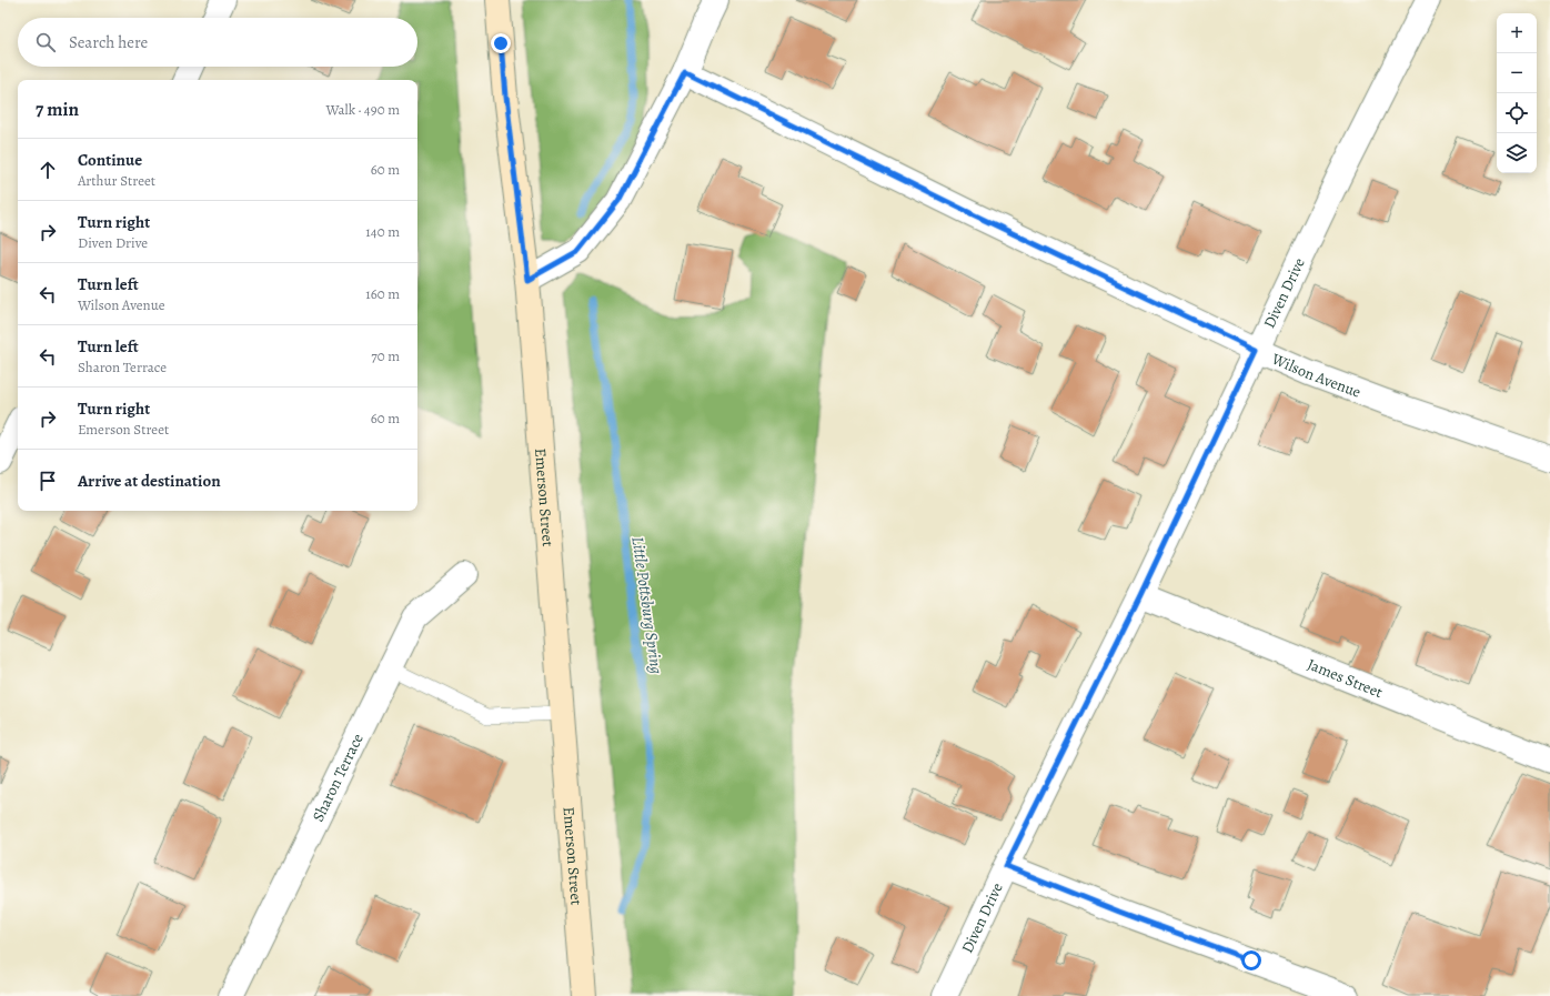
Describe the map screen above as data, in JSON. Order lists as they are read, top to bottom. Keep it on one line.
{"streets":{"main road":["Emerson Street"],"street":["Diven Drive","Wilson Avenue","James Street","Sharon Terrace"]},"crossings":[["Diven Drive","Wilson Avenue"],["Diven Drive","James Street"]],"water":["Little Pottsburg Spring"],"page":{"map_buttons":["+","−"],"search":"Search here","heading":["7 min","Walk · 490 m"],"list":[["Continue","Arthur Street","60 m"],["Turn right","Diven Drive","140 m"],["Turn left","Wilson Avenue","160 m"],["Turn left","Sharon Terrace","70 m"],["Turn right","Emerson Street","60 m"],"Arrive at destination"]}}
